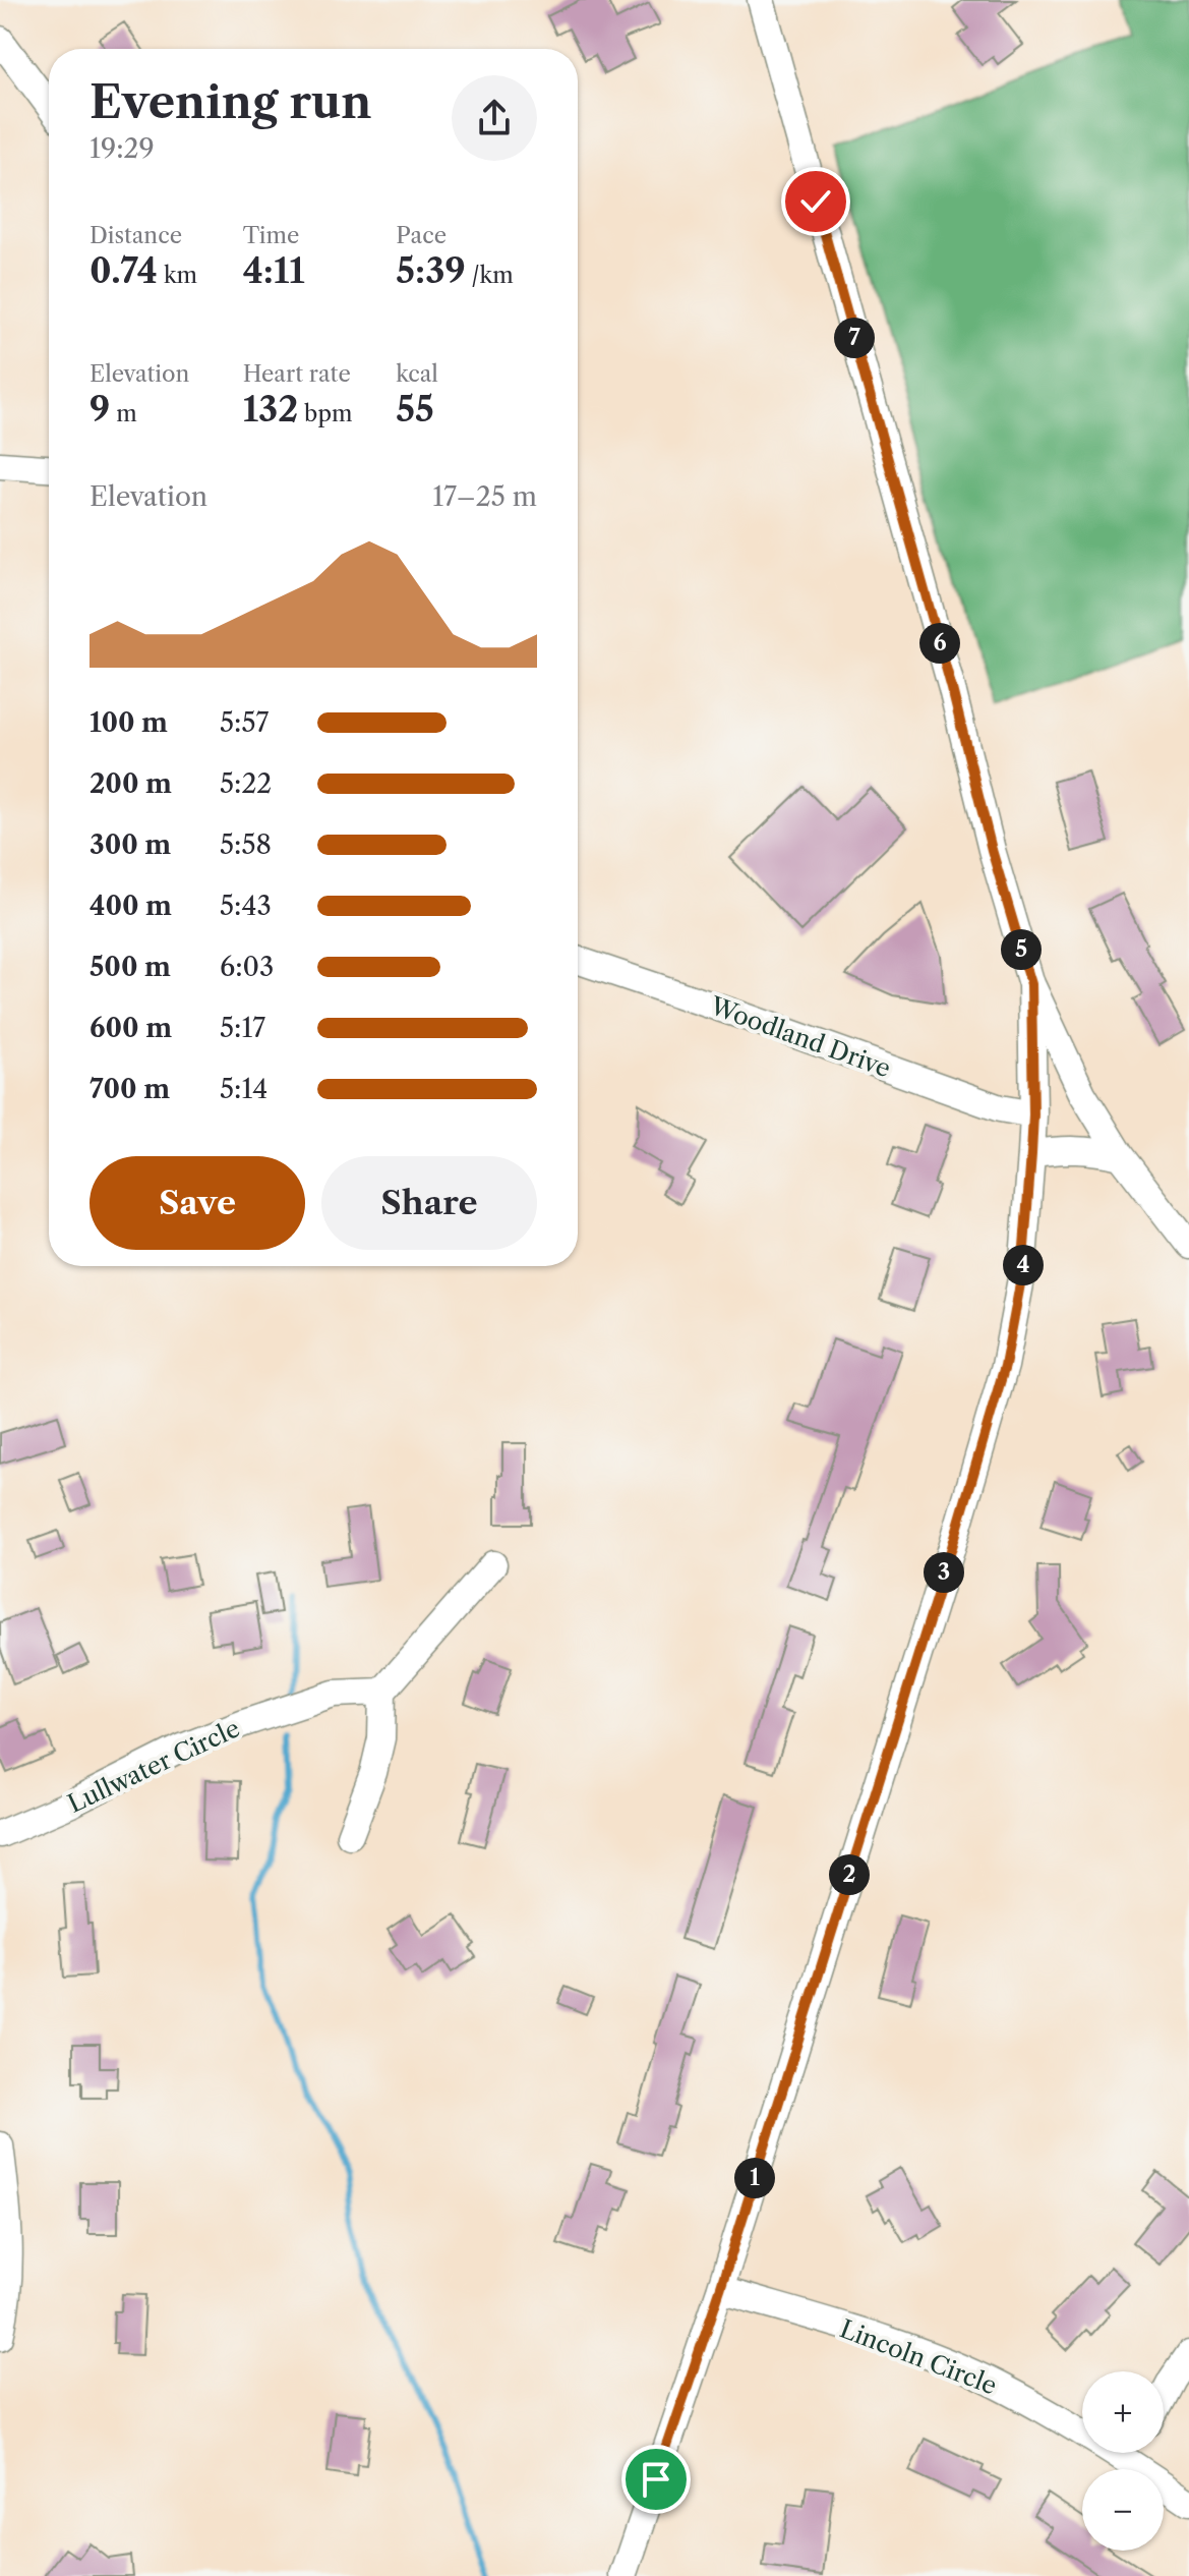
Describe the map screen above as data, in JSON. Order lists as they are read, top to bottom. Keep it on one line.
{"streets":{"street":["Woodland Drive","Lullwater Circle","Lincoln Circle"]},"page":{"heading":["Evening run","19:29"],"stats":[["Distance","0.74 km"],["Time","4:11"],["Pace","5:39 /km"],["Elevation","9 m"],["Heart rate","132 bpm"],["kcal","55"]],"pins":["7","6","5","4","3","2","1"],"chart":["Elevation","17–25 m"],"list":[{"name":"100 m","note":"5:57"},{"name":"200 m","note":"5:22"},{"name":"300 m","note":"5:58"},{"name":"400 m","note":"5:43"},{"name":"500 m","note":"6:03"},{"name":"600 m","note":"5:17"},{"name":"700 m","note":"5:14"}],"buttons":["Save","Share"],"map_buttons":["+","−"]}}
